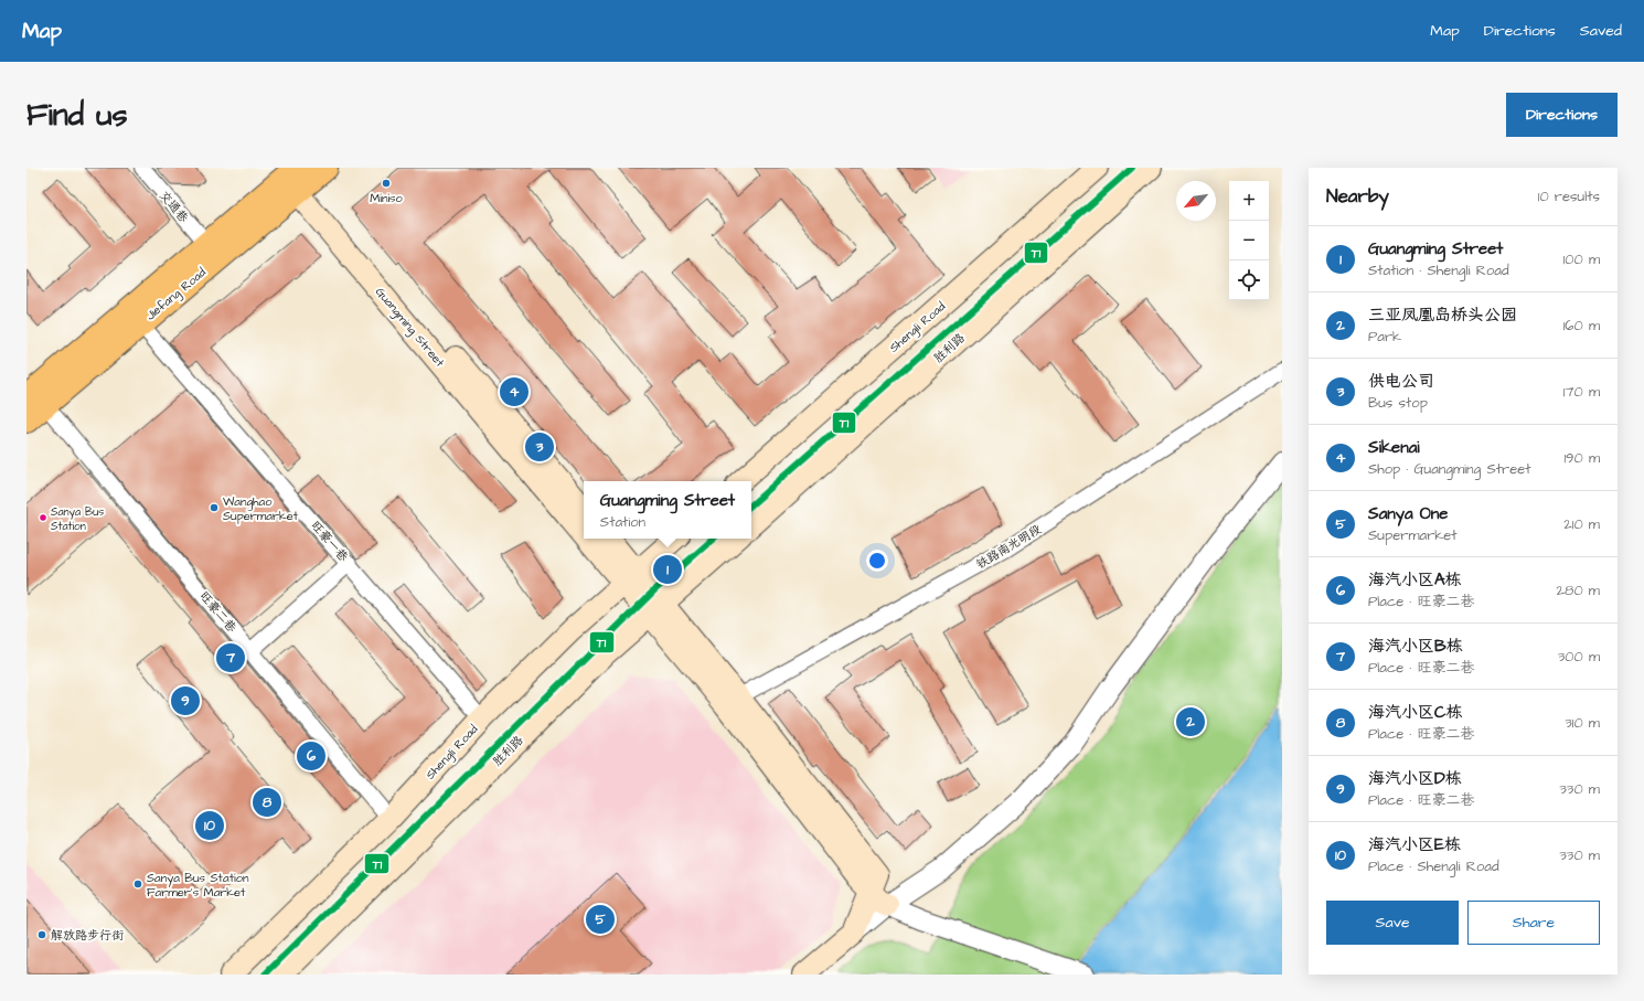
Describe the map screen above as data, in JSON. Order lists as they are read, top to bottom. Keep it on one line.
{"streets":{"main road":["Jiefang Road","Guangming Street","Shengli Road","胜利路"],"street":["交通巷","旺豪一巷","铁路南光明段","旺豪二巷"]},"crossings":[["交通巷","Jiefang Road"],["Jiefang Road","Guangming Street"],["Jiefang Road","旺豪一巷"],["Jiefang Road","旺豪二巷"],["Guangming Street","Shengli Road"],["Guangming Street","胜利路"],["Guangming Street","铁路南光明段"],["Shengli Road","旺豪一巷"],["Shengli Road","旺豪二巷"]],"places":["Miniso","Wanghao Supermarket","Sanya Bus Station","Sanya Bus Station Farmer’s Market","解放路步行街"],"lines":["transit line T1"],"north":"bottom left","page":{"header":"Map","nav":["Map","Directions","Saved"],"buttons":["Directions",["Save","Share"]],"title":"Find us","heading":["Nearby","10 results"],"map_buttons":["+","−"],"list":[{"mark":"1","name":"Guangming Street","note":"Station · Shengli Road","value":"100 m"},{"mark":"2","name":"三亚凤凰岛桥头公园","note":"Park","value":"160 m"},{"mark":"3","name":"供电公司","note":"Bus stop","value":"170 m"},{"mark":"4","name":"Sikenai","note":"Shop · Guangming Street","value":"190 m"},{"mark":"5","name":"Sanya One","note":"Supermarket","value":"210 m"},{"mark":"6","name":"海汽小区A栋","note":"Place · 旺豪二巷","value":"280 m"},{"mark":"7","name":"海汽小区B栋","note":"Place · 旺豪二巷","value":"300 m"},{"mark":"8","name":"海汽小区C栋","note":"Place · 旺豪二巷","value":"310 m"},{"mark":"9","name":"海汽小区D栋","note":"Place · 旺豪二巷","value":"330 m"},{"mark":"10","name":"海汽小区E栋","note":"Place · Shengli Road","value":"330 m"}],"pins":["4","3","1","7","9","2","6","8","10","5"],"popup":["Guangming Street","Station"]}}
